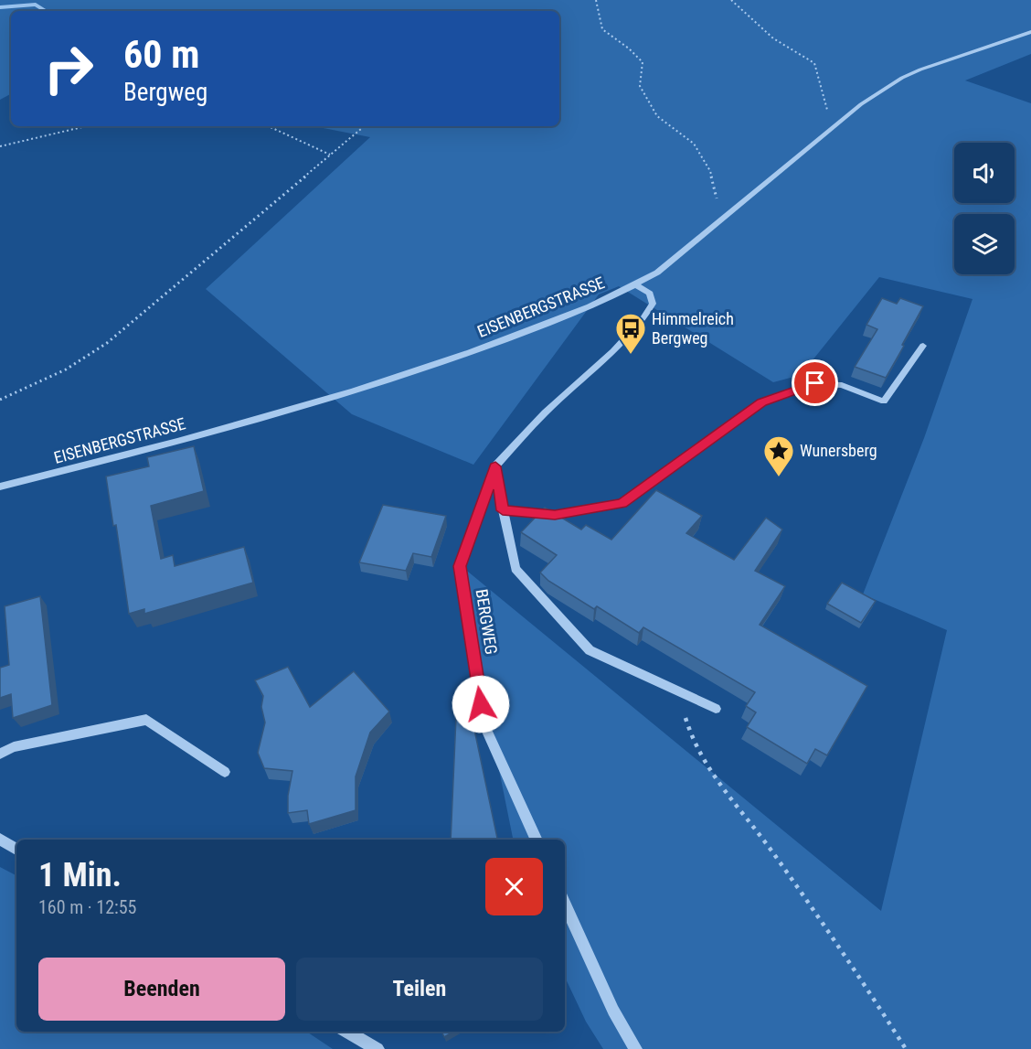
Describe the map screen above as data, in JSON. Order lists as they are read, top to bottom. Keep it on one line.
{"streets":{"street":["EISENBERGSTRASSE","BERGWEG"]},"crossings":[["EISENBERGSTRASSE","BERGWEG"]],"places":{"bus stop":["Himmelreich Bergweg"],"place":["Wunersberg"]},"page":{"turn":["60 m","Bergweg"],"heading":["1 Min.","160 m · 12:55"],"buttons":["Beenden","Teilen"]}}
